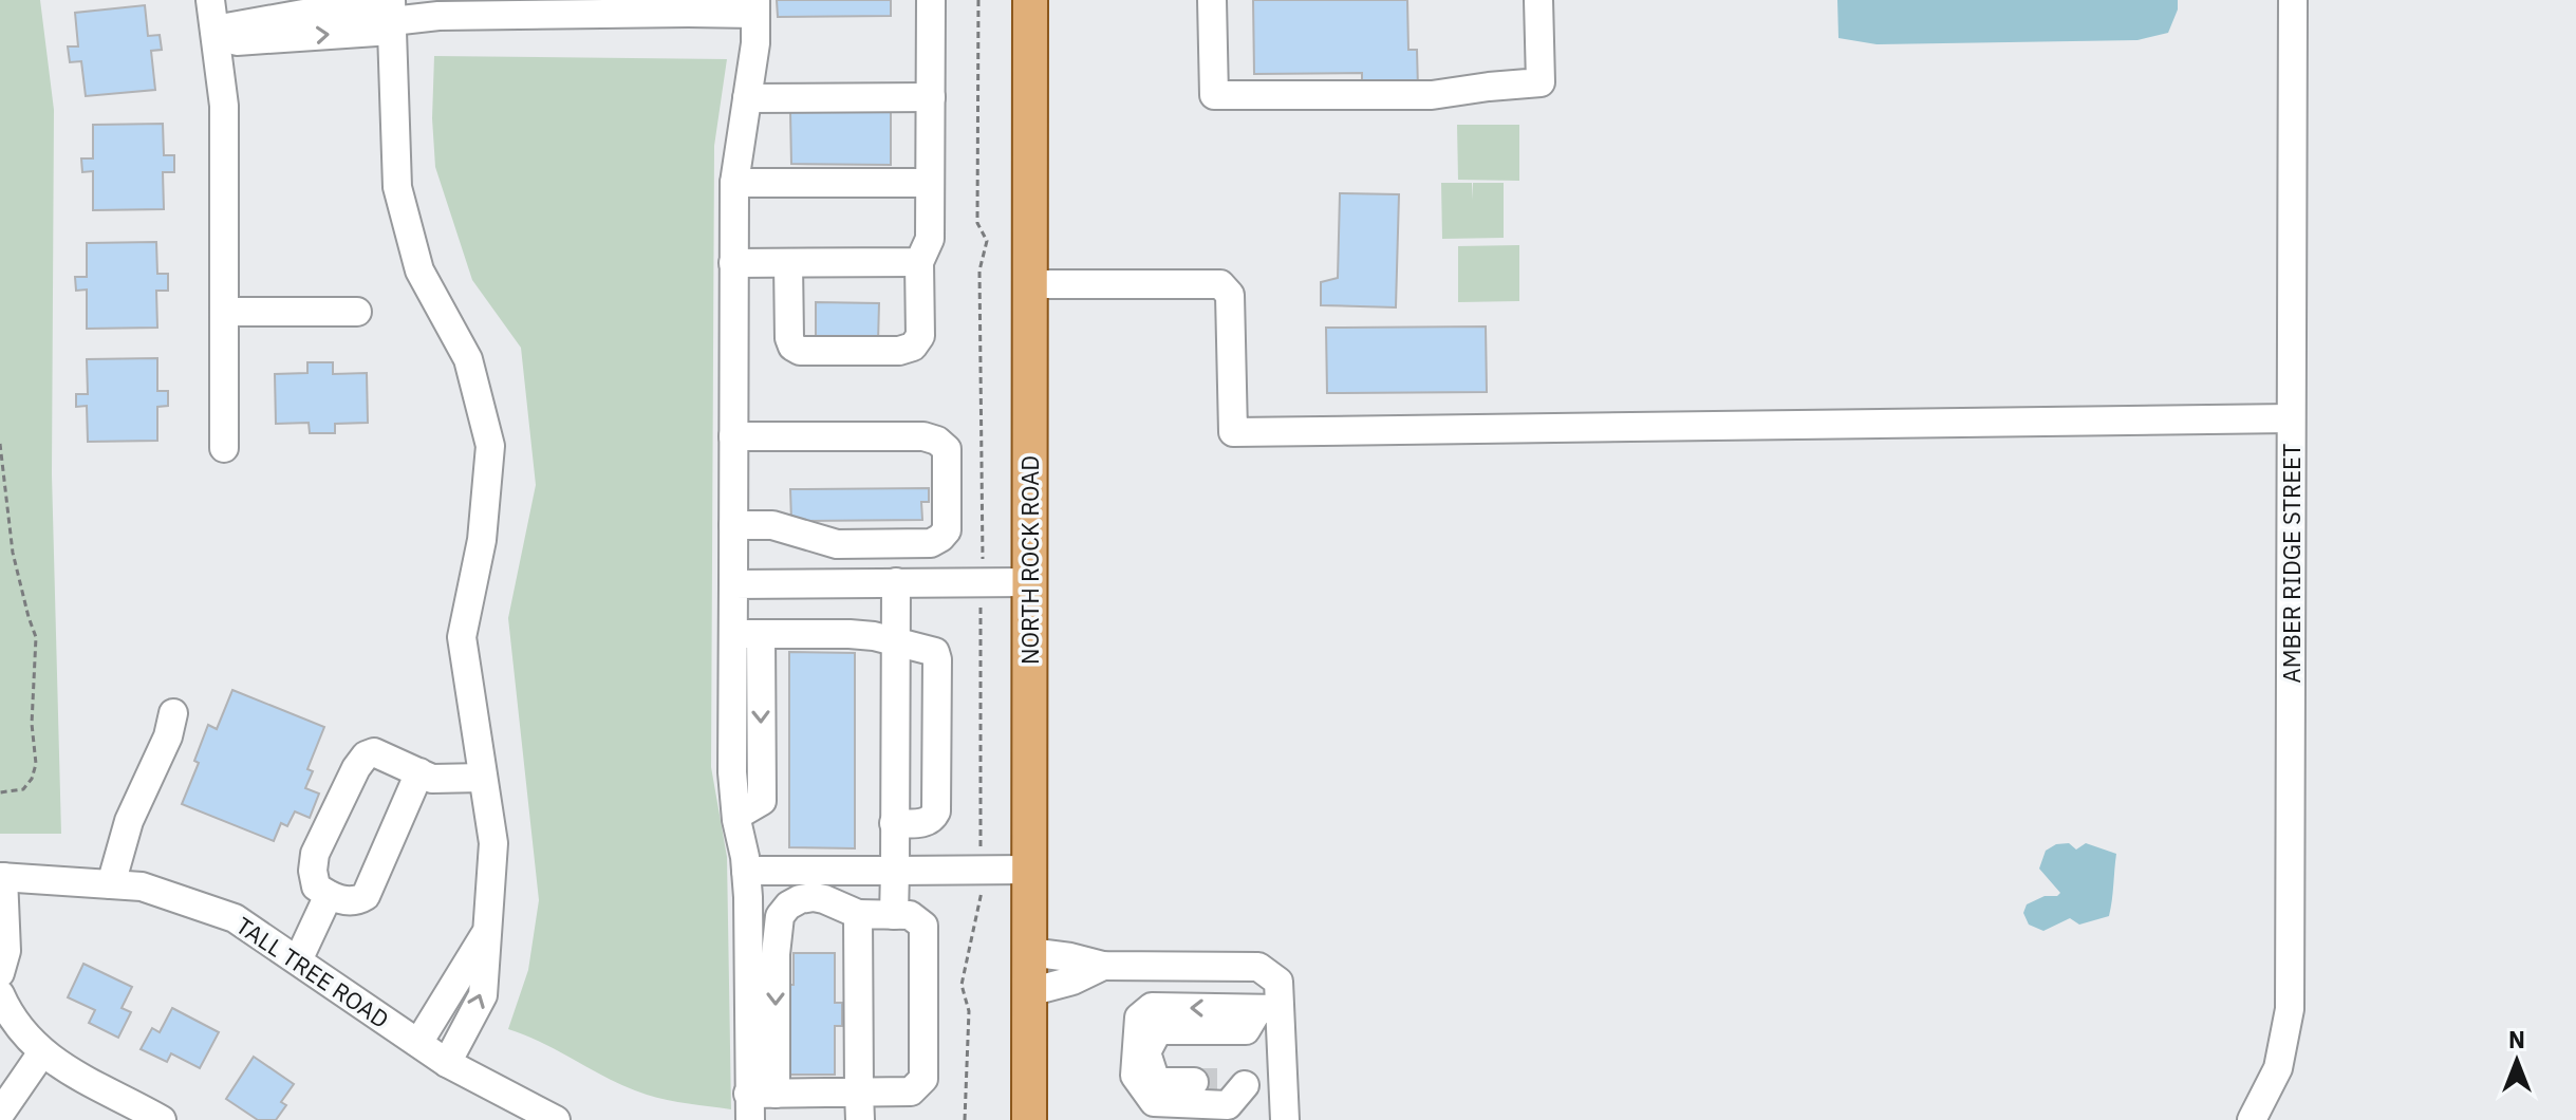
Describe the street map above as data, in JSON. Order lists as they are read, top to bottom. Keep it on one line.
{"streets":{"main road":["NORTH ROCK ROAD"],"street":["AMBER RIDGE STREET","TALL TREE ROAD"]},"north":"top"}
